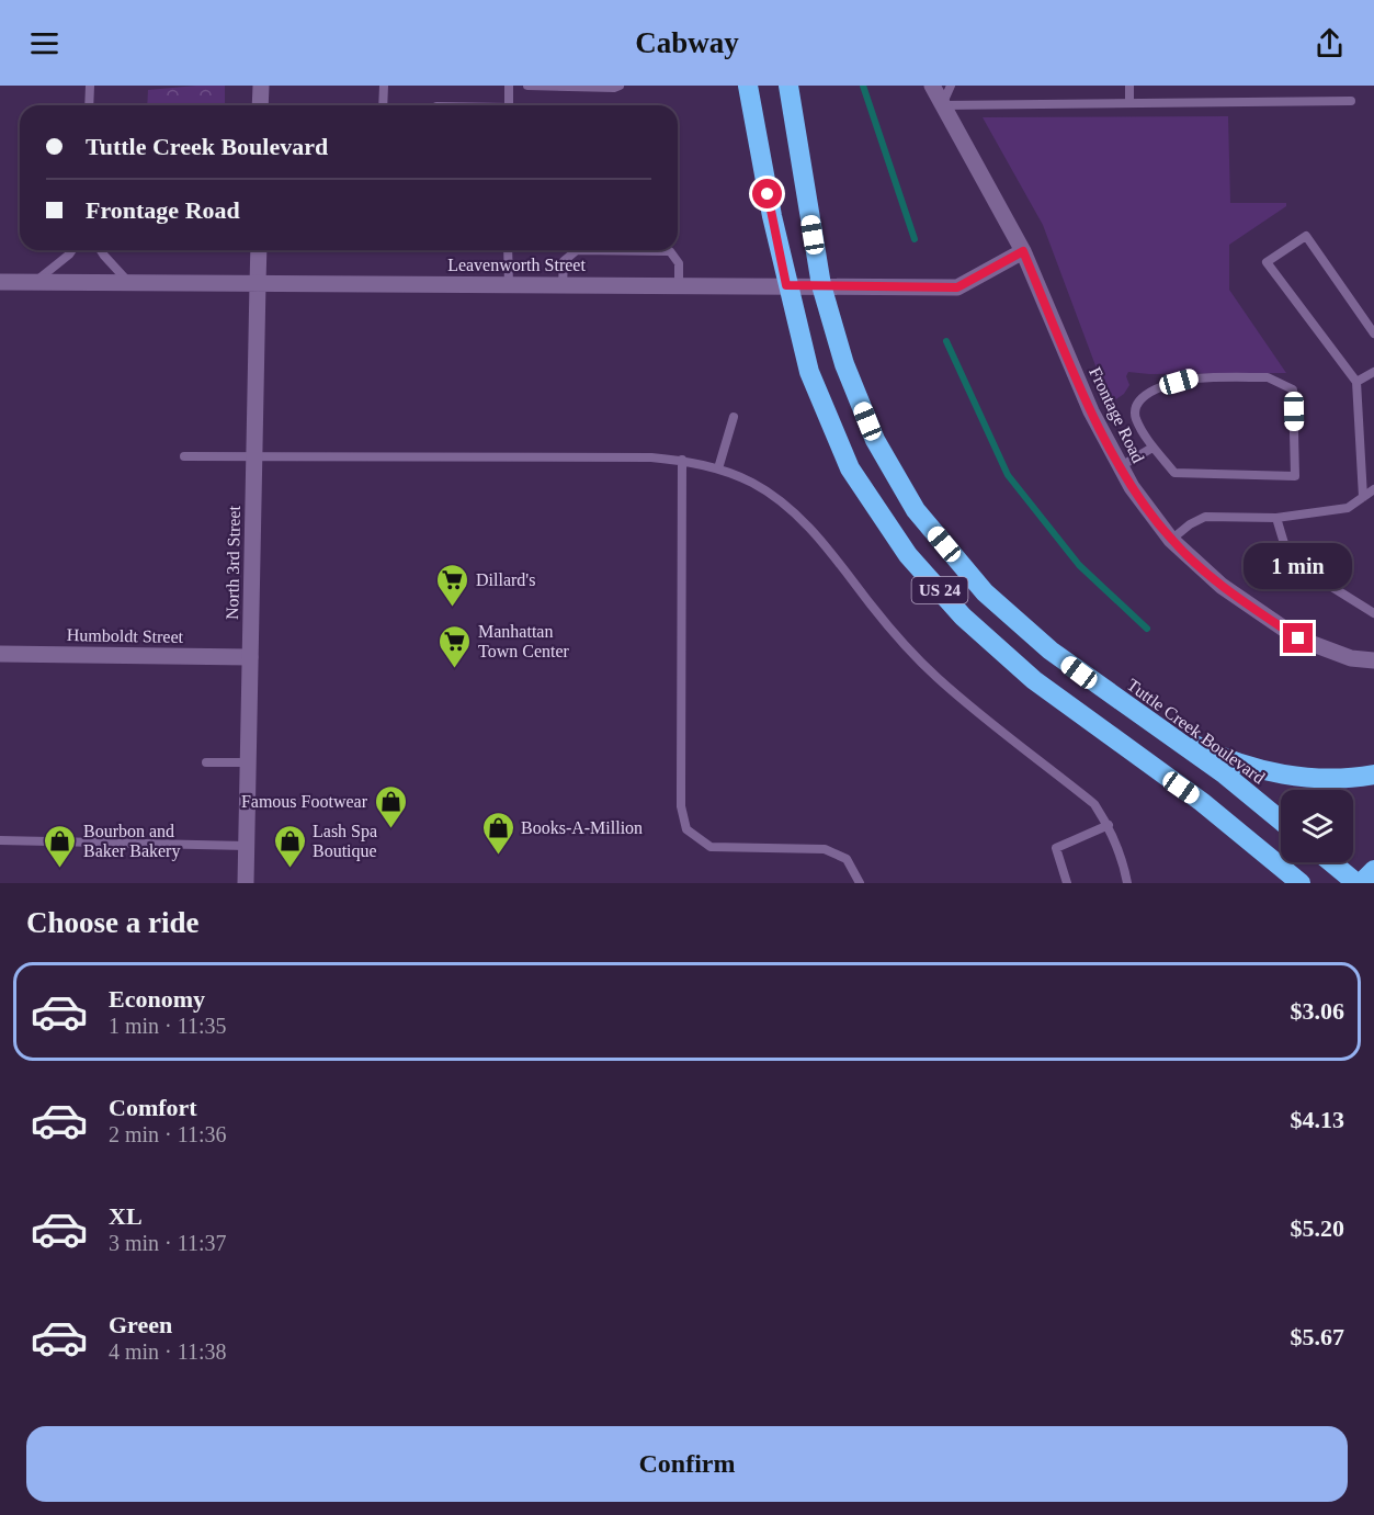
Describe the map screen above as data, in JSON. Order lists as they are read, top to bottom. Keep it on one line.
{"streets":{"highway":["US 24","Tuttle Creek Boulevard"],"street":["Leavenworth Street","Frontage Road","North 3rd Street","Humboldt Street"]},"crossings":[["Leavenworth Street","Frontage Road"],["Leavenworth Street","North 3rd Street"],["Leavenworth Street","US 24"],["Leavenworth Street","Tuttle Creek Boulevard"],["North 3rd Street","Humboldt Street"],["US 24","Tuttle Creek Boulevard"]],"places":{"supermarket":["Dillard's","Manhattan Town Center"],"shop":["Famous Footwear","Books-A-Million","Bourbon and Baker Bakery","Lash Spa Boutique"]},"page":{"header":"Cabway","banner":["Tuttle Creek Boulevard","Frontage Road"],"bubble":"1 min","heading":"Choose a ride","list":[{"name":"Economy","note":"1 min · 11:35","value":"$3.06"},{"name":"Comfort","note":"2 min · 11:36","value":"$4.13"},{"name":"XL","note":"3 min · 11:37","value":"$5.20"},{"name":"Green","note":"4 min · 11:38","value":"$5.67"}],"buttons":"Confirm"}}
